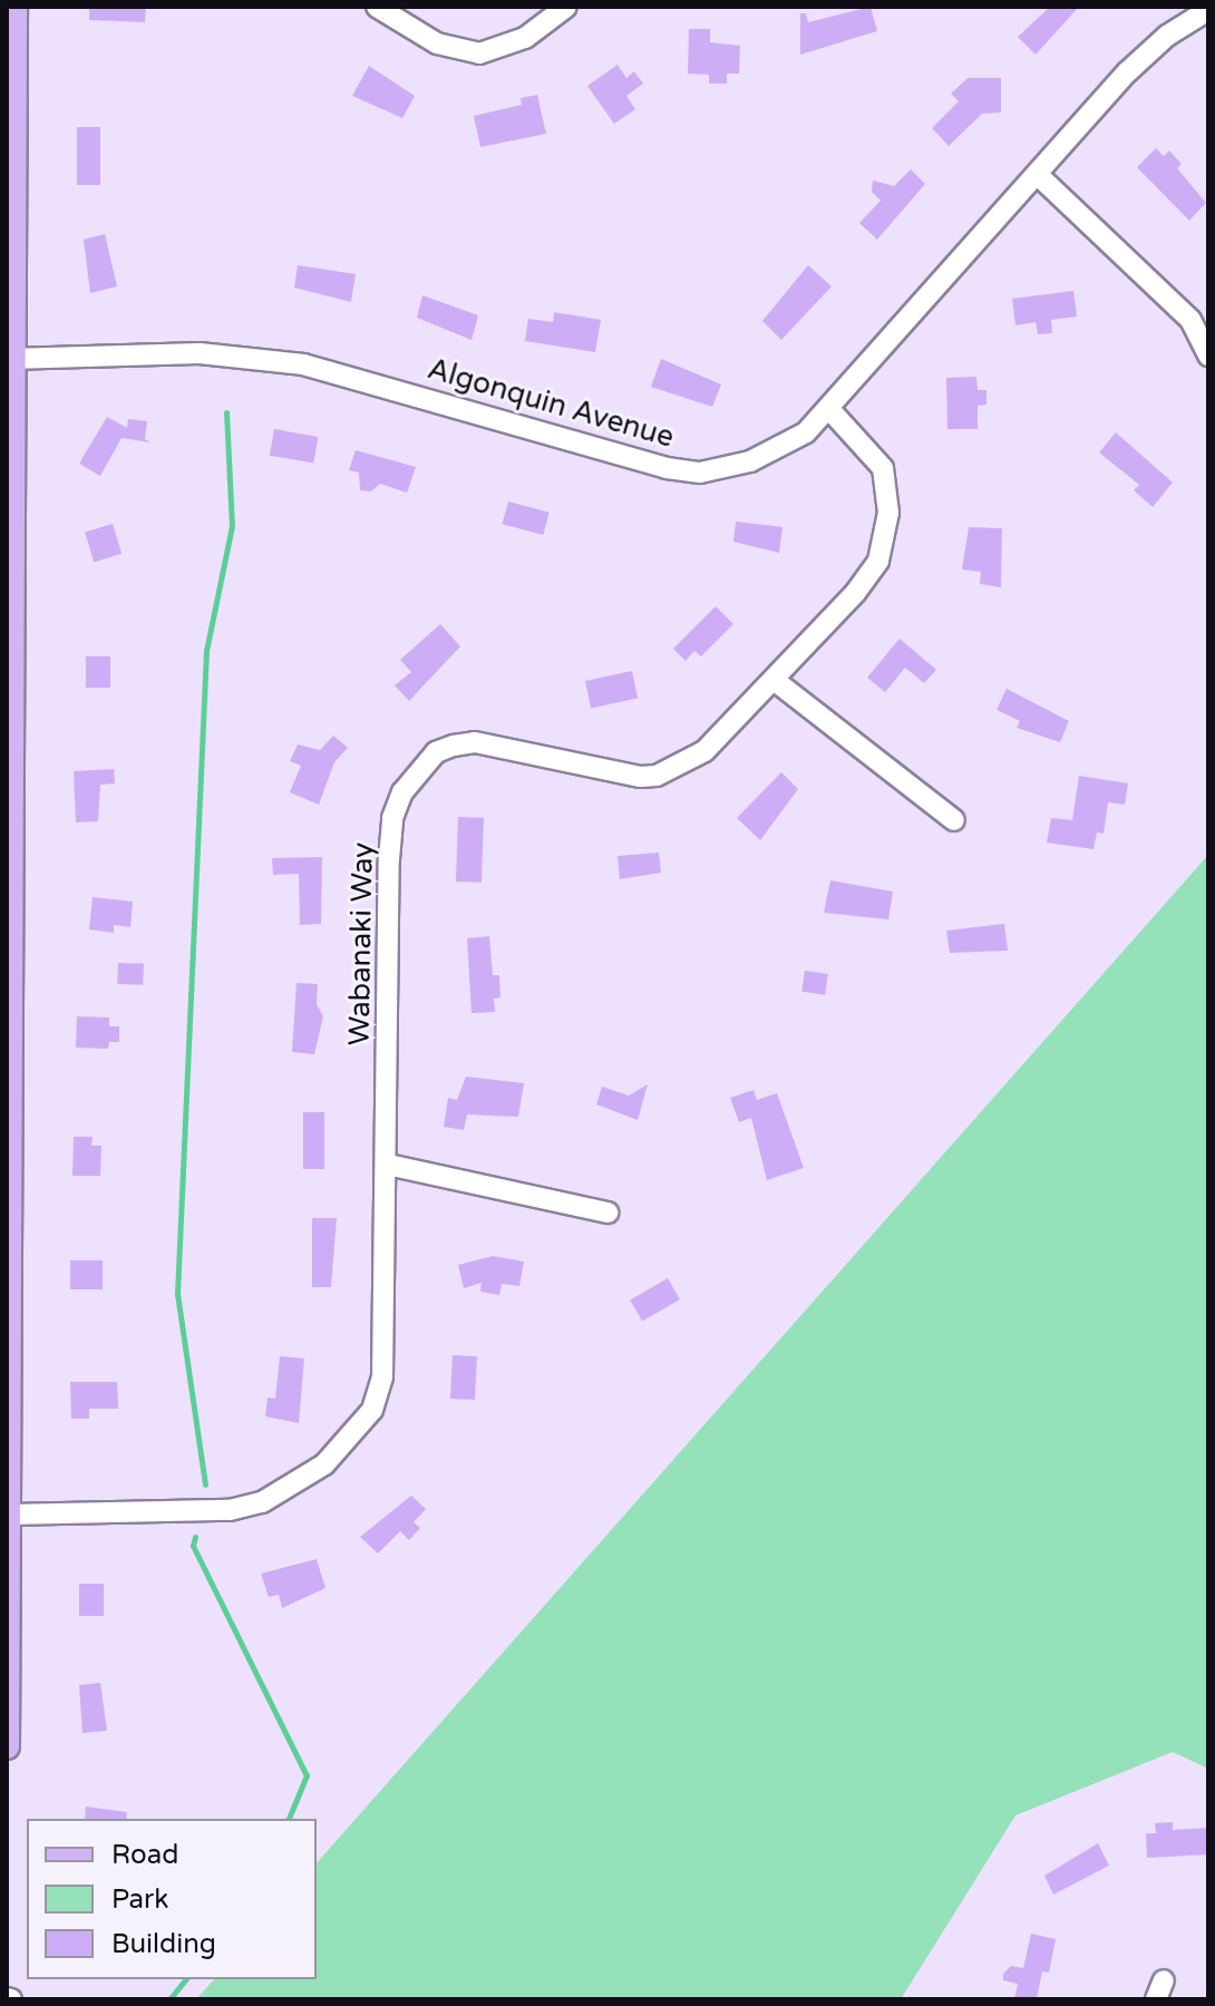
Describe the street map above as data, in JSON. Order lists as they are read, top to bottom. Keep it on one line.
{"streets":{"street":["Algonquin Avenue","Wabanaki Way"]},"crossings":[["Algonquin Avenue","Wabanaki Way"]],"legend":["Road","Park","Building"]}
